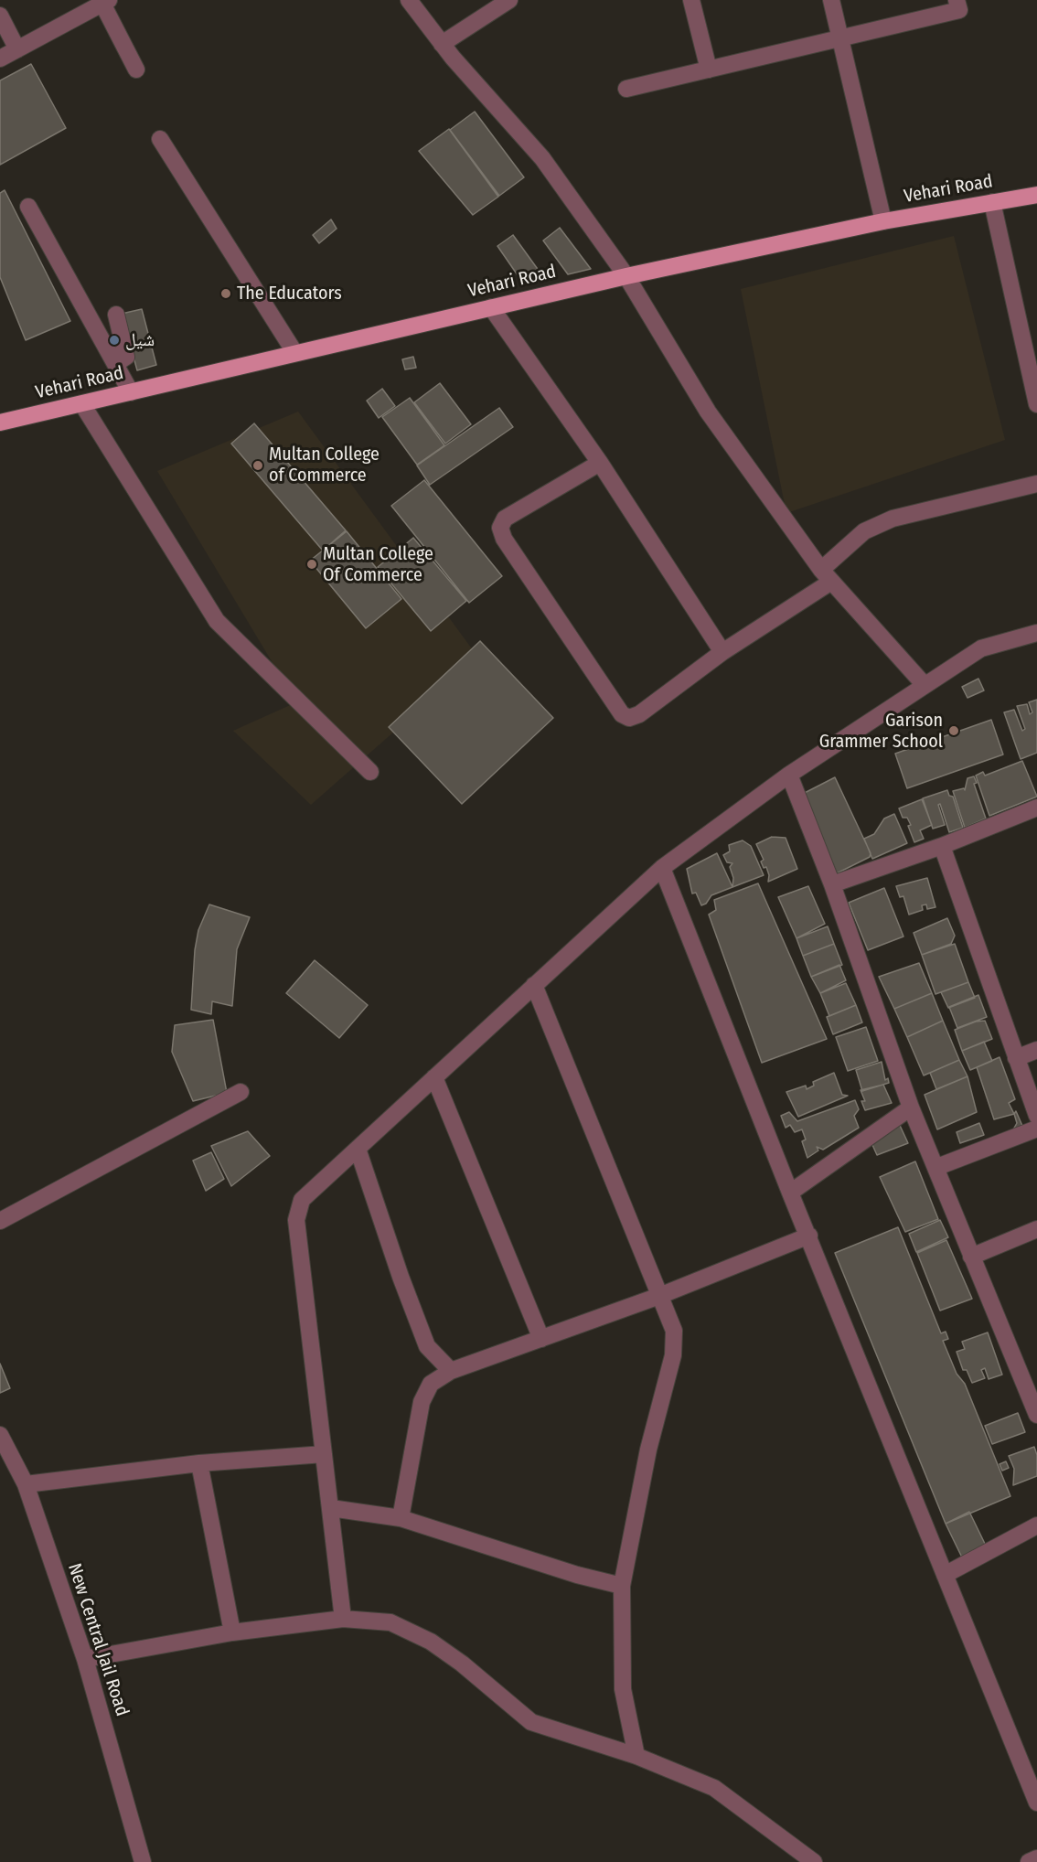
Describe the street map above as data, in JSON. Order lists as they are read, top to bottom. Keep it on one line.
{"streets":{"main road":["Vehari Road"],"street":["New Central Jail Road"]},"places":["The Educators","شیل","Multan College of Commerce","Multan College Of Commerce","Garison Grammer School"]}
